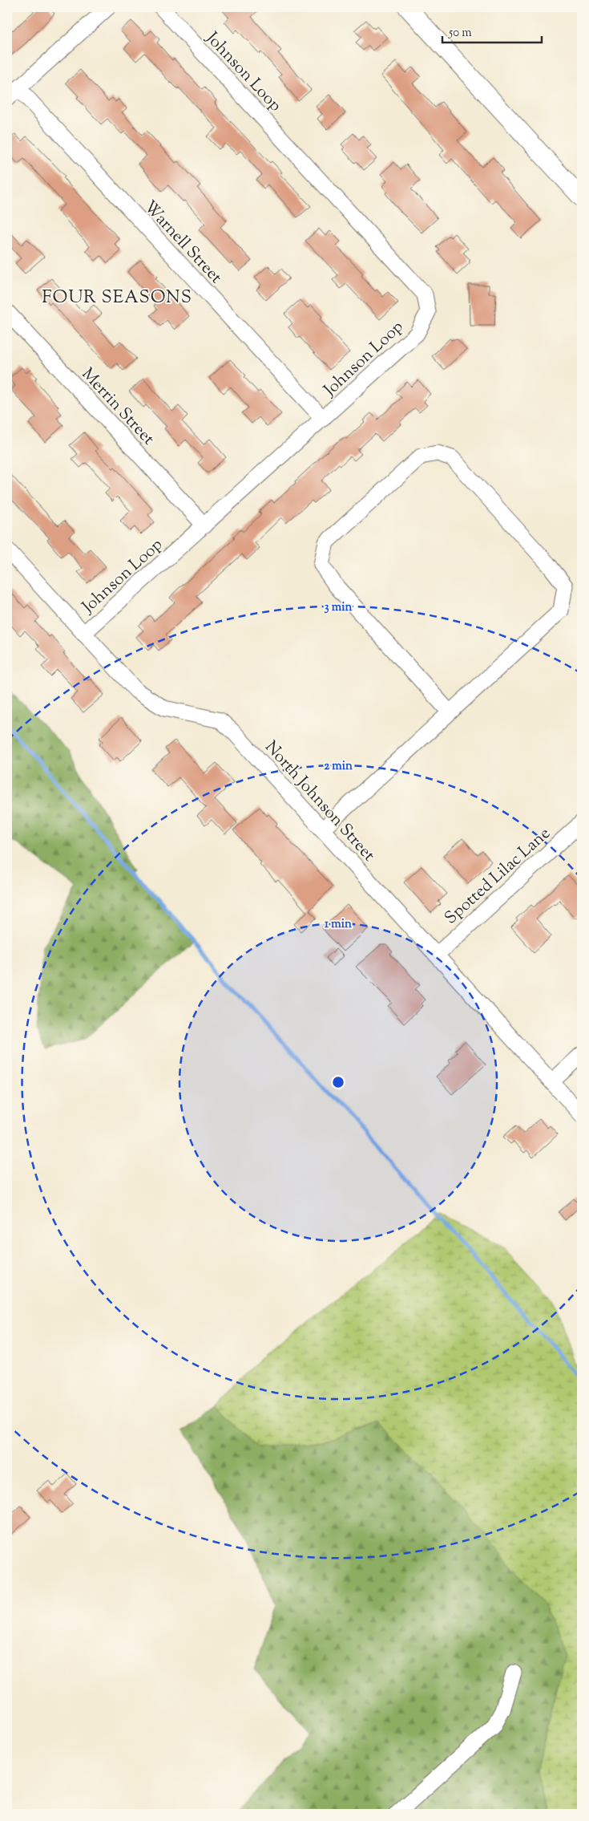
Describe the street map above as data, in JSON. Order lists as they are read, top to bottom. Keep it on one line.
{"streets":{"street":["Johnson Loop","Warnell Street","Merrin Street","North Johnson Street","Spotted Lilac Lane"]},"crossings":[["Johnson Loop","Warnell Street"],["Johnson Loop","Merrin Street"],["Johnson Loop","North Johnson Street"],["North Johnson Street","Spotted Lilac Lane"]],"districts":["FOUR SEASONS"],"scale_bar":"50 m","rings":["3 min","2 min","1 min"]}
